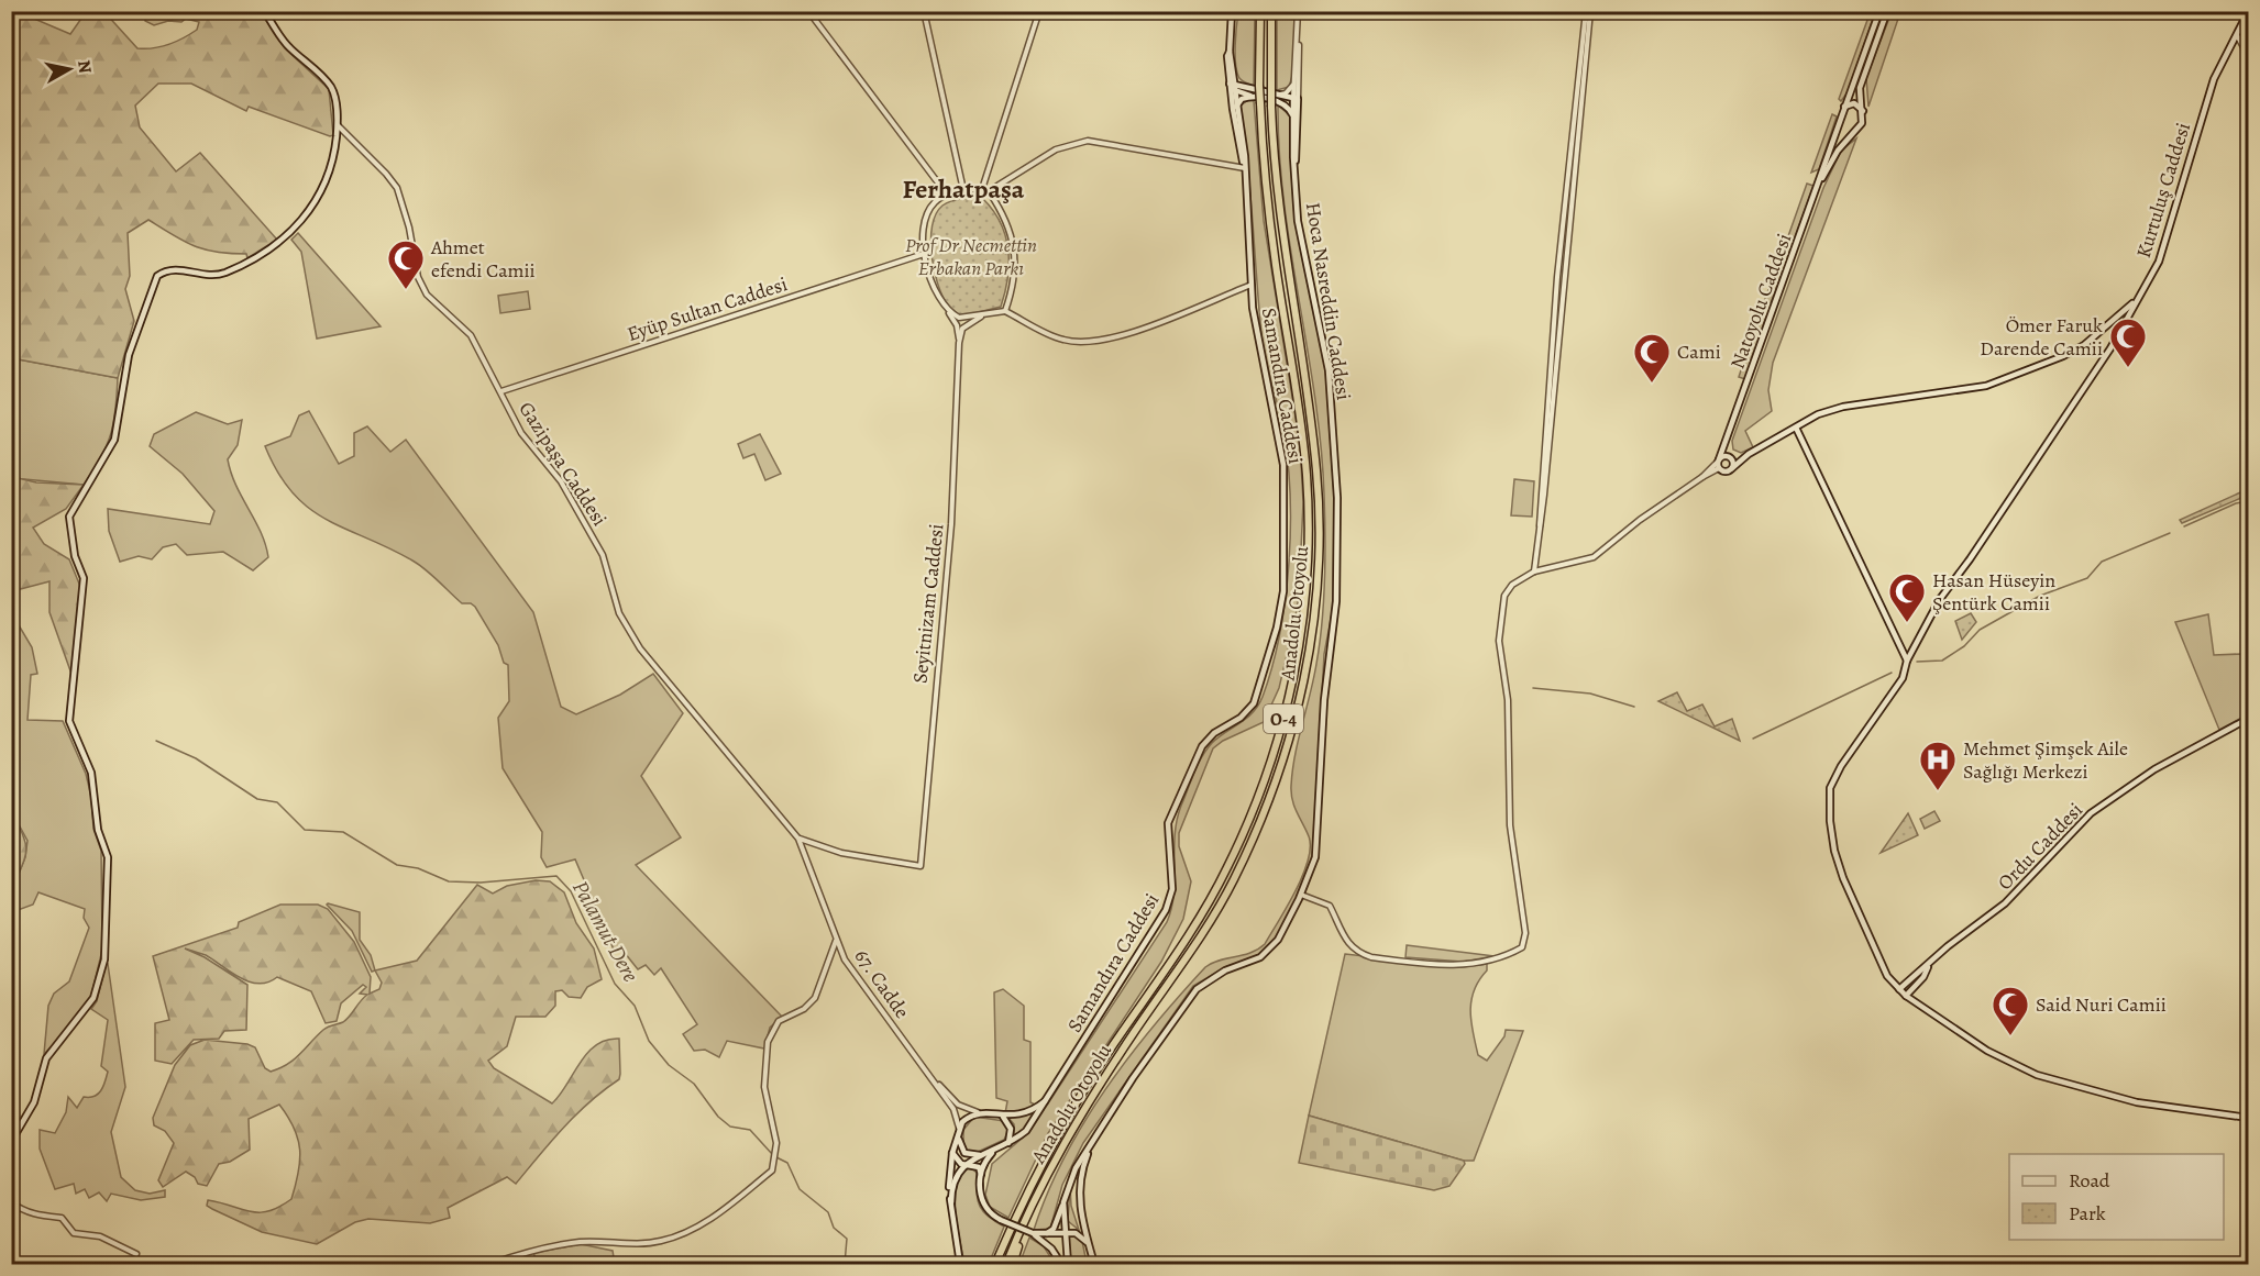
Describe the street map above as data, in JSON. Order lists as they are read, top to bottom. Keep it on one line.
{"streets":{"highway":["Anadolu Otoyolu","O-4"],"main road":["Kurtuluş Caddesi","Hoca Nasreddin Caddesi","Natoyolu Caddesi","Samandıra Caddesi","Ordu Caddesi"],"street":["Eyüp Sultan Caddesi","Gazipaşa Caddesi","Seyitnizam Caddesi","67. Cadde"]},"crossings":[["Eyüp Sultan Caddesi","Gazipaşa Caddesi"],["Samandıra Caddesi","67. Cadde"],["Gazipaşa Caddesi","Seyitnizam Caddesi"],["Gazipaşa Caddesi","67. Cadde"],["Seyitnizam Caddesi","67. Cadde"]],"districts":["Ferhatpaşa"],"water":["Palamut Dere"],"parks":["Prof Dr Necmettin Erbakan Parkı"],"places":{"mosque":["Ahmet efendi Camii","Ömer Faruk Darende Camii","Cami","Hasan Hüseyin Şentürk Camii","Said Nuri Camii"],"hospital":["Mehmet Şimşek Aile Sağlığı Merkezi"]},"legend":["Road","Park"],"north":"right"}
